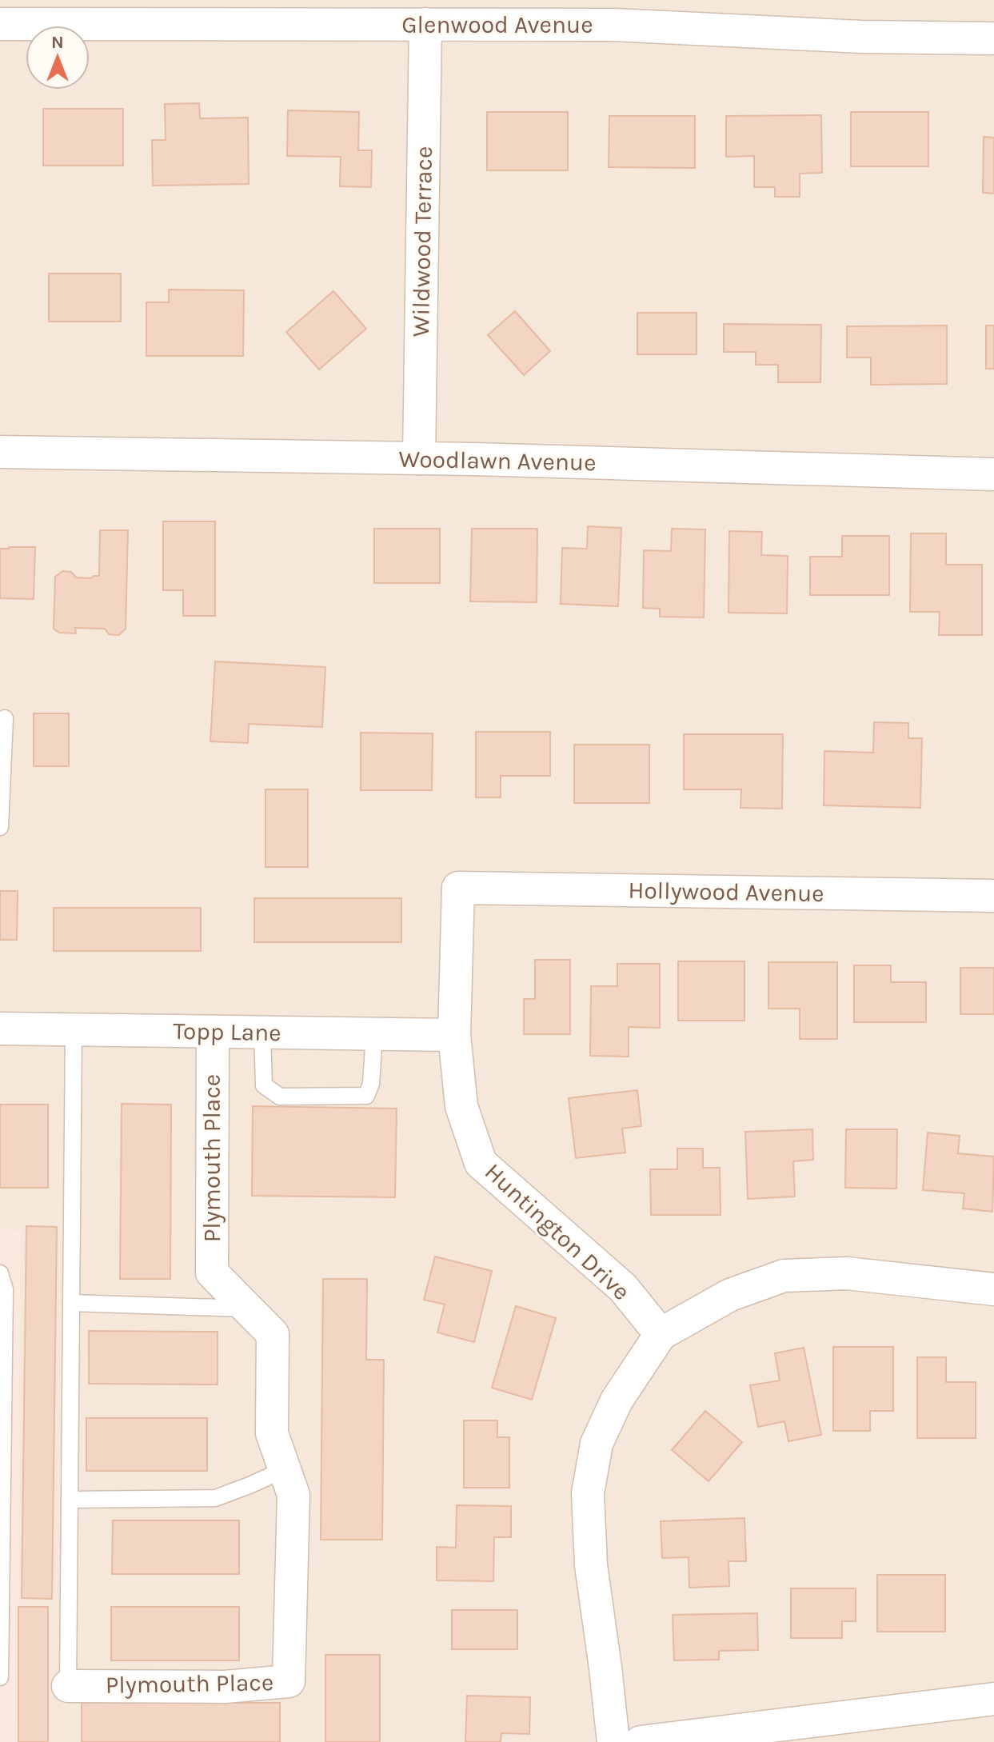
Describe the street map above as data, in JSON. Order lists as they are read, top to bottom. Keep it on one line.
{"streets":{"street":["Glenwood Avenue","Wildwood Terrace","Woodlawn Avenue","Hollywood Avenue","Topp Lane","Plymouth Place","Huntington Drive"]},"crossings":[["Glenwood Avenue","Wildwood Terrace"],["Wildwood Terrace","Woodlawn Avenue"],["Hollywood Avenue","Huntington Drive"],["Topp Lane","Plymouth Place"],["Topp Lane","Huntington Drive"]],"north":"top"}
